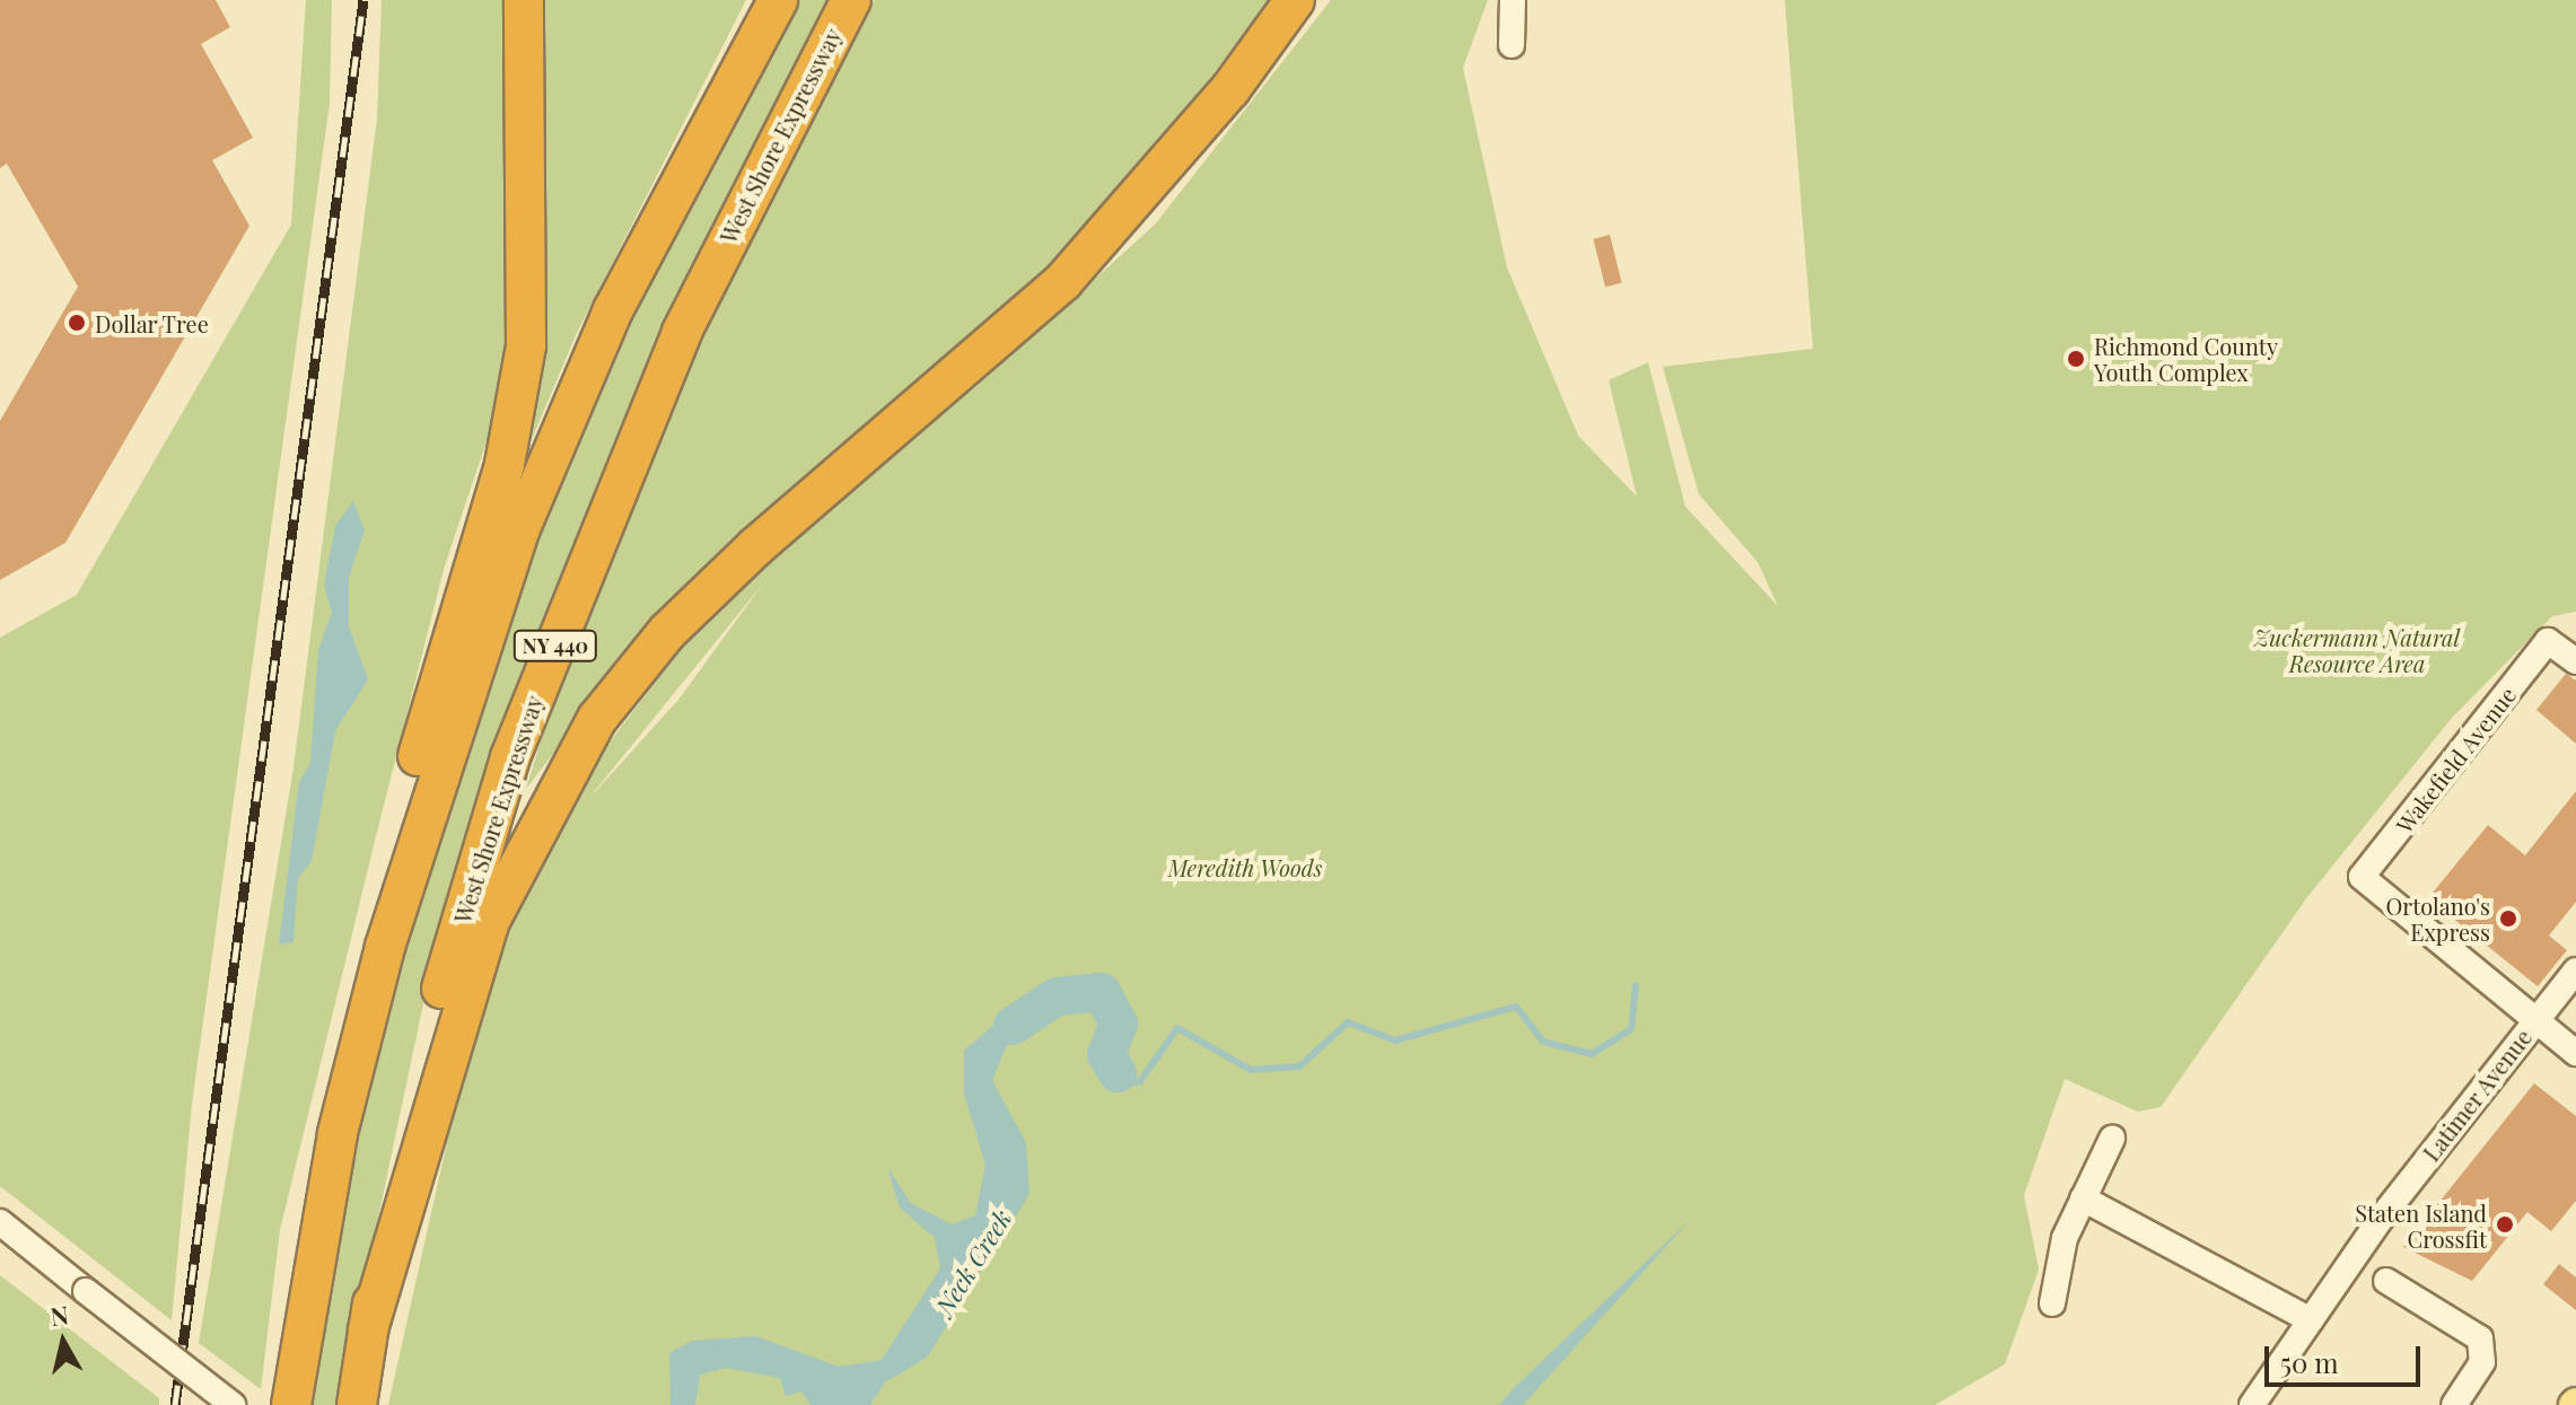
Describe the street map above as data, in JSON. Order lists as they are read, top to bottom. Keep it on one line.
{"streets":{"highway":["West Shore Expressway","NY 440"],"street":["Wakefield Avenue","Latimer Avenue"]},"crossings":[["Wakefield Avenue","Latimer Avenue"]],"water":["Neck Creek"],"parks":["Zuckermann Natural Resource Area","Meredith Woods"],"places":["Dollar Tree","Richmond County Youth Complex","Ortolano's Express","Staten Island Crossfit"],"scale_bar":"50 m","north":"top"}
